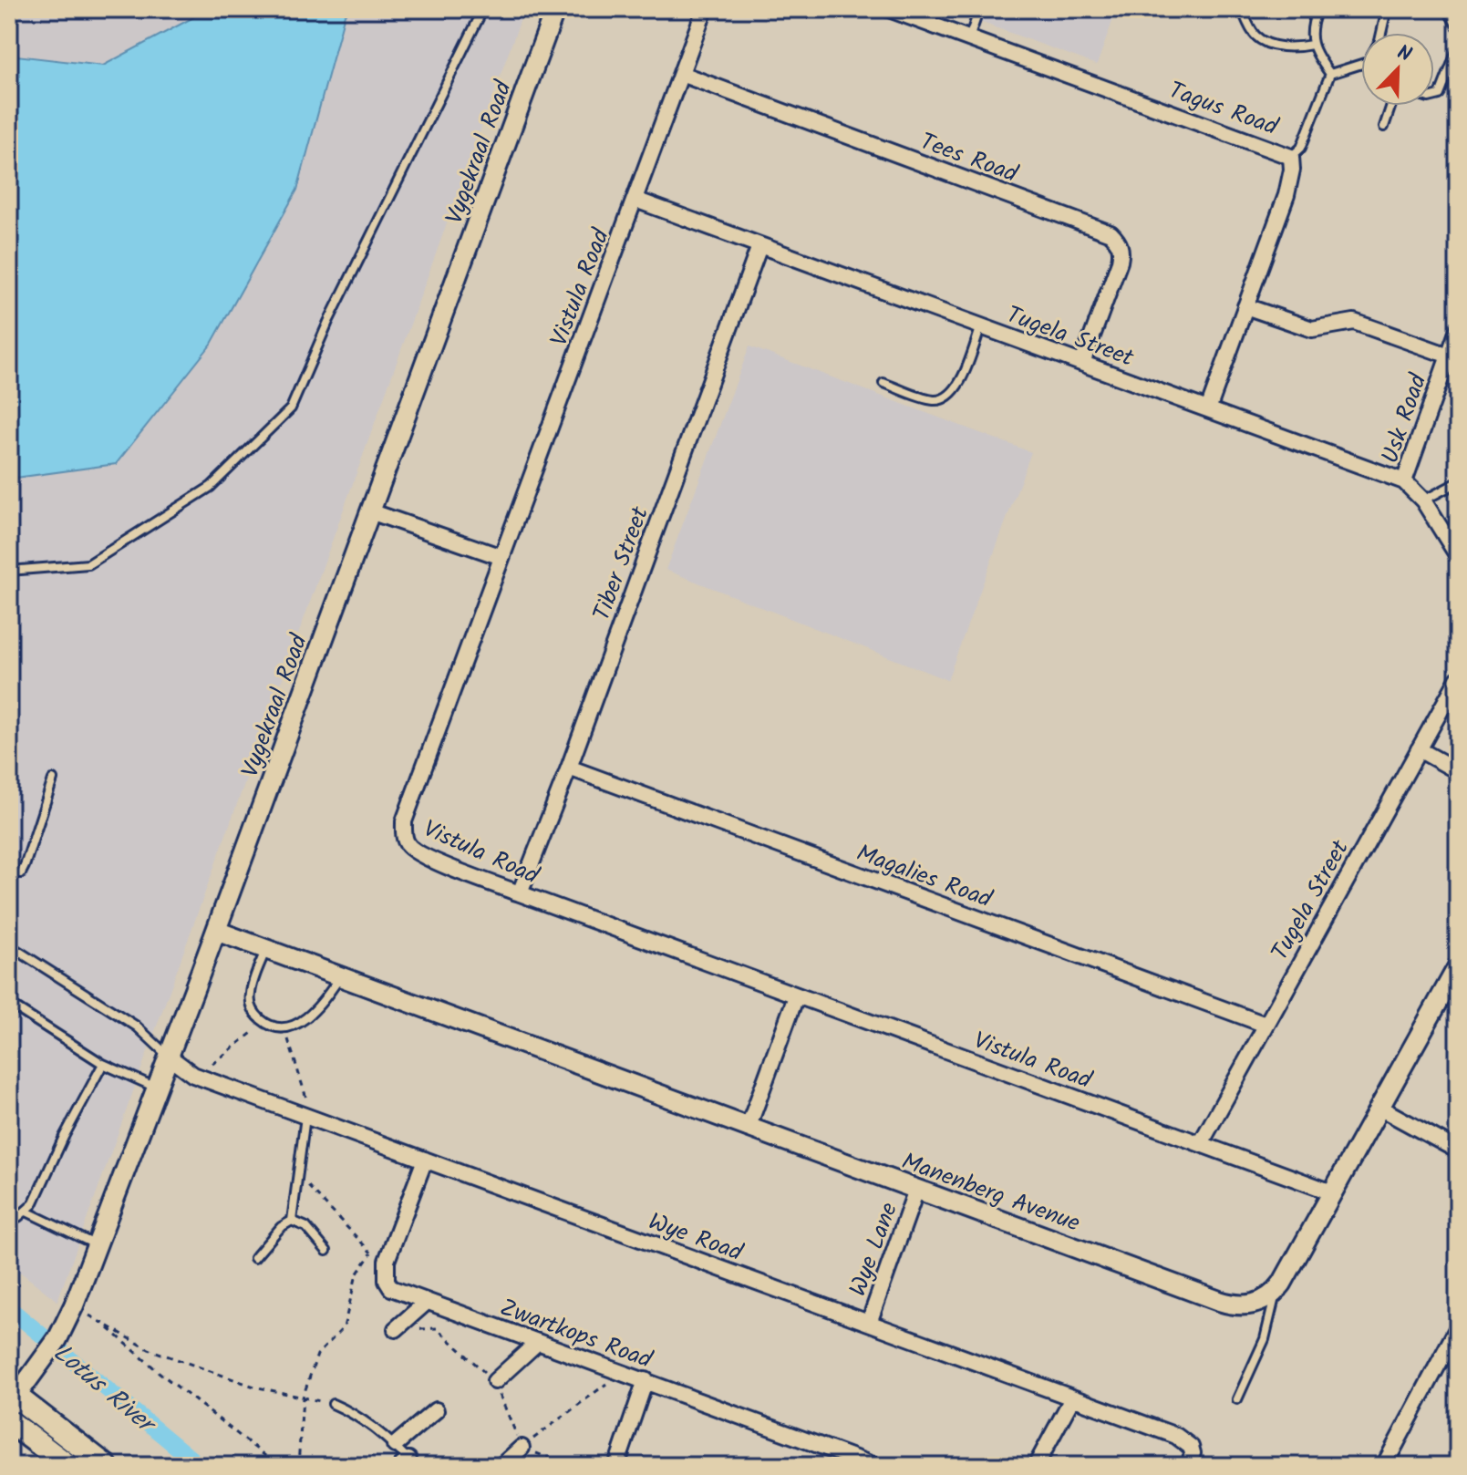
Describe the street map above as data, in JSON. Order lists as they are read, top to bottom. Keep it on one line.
{"streets":{"street":["Tagus Road","Vygekraal Road","Tees Road","Vistula Road","Tugela Street","Usk Road","Tiber Street","Magalies Road","Manenberg Avenue","Wye Road","Wye Lane","Zwartkops Road"]},"crossings":[["Tagus Road","Tugela Street"],["Vygekraal Road","Manenberg Avenue"],["Vygekraal Road","Wye Road"],["Tees Road","Vistula Road"],["Tees Road","Tugela Street"],["Vistula Road","Tugela Street"],["Vistula Road","Tiber Street"],["Tugela Street","Usk Road"],["Tugela Street","Tiber Street"],["Tugela Street","Magalies Road"],["Tiber Street","Magalies Road"],["Manenberg Avenue","Wye Lane"],["Wye Road","Wye Lane"]],"water":["Lotus River"],"north":"top right"}
